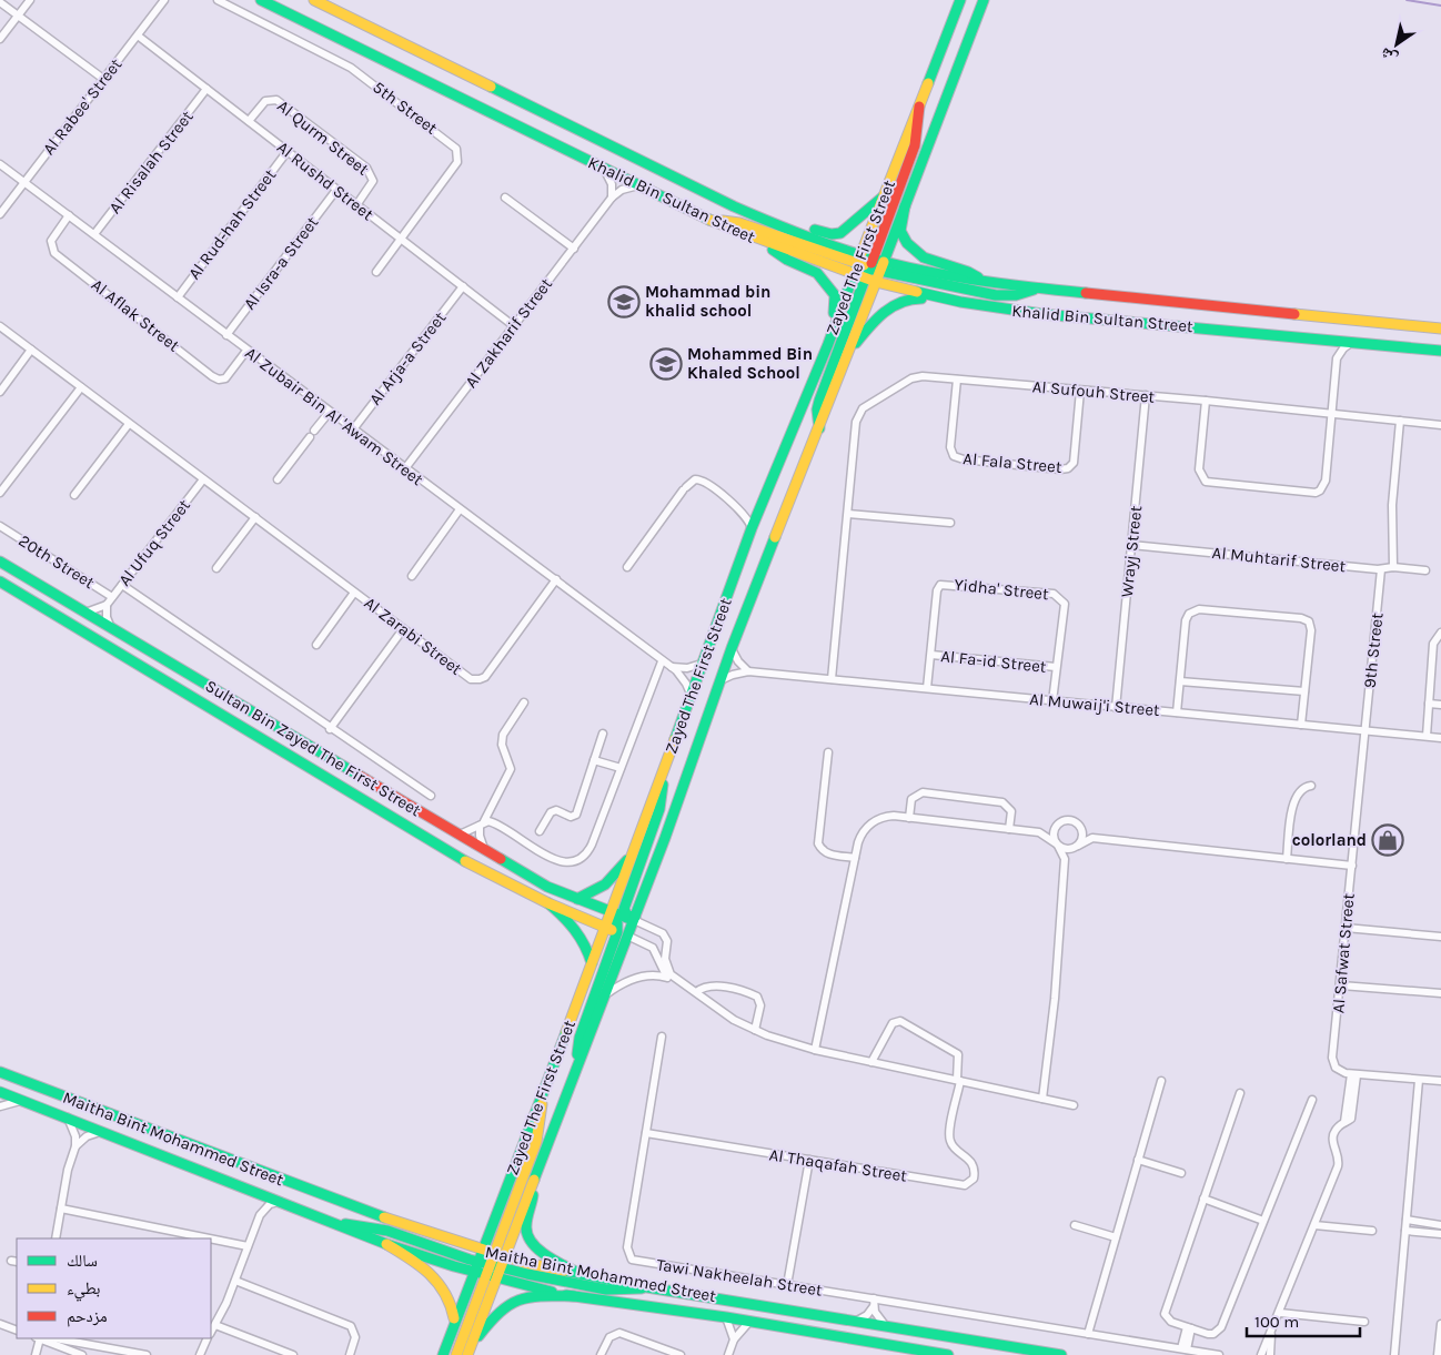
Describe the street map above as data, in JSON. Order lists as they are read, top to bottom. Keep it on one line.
{"streets":{"main road":["Khalid Bin Sultan Street","Zayed The First Street","Sultan Bin Zayed The First Street","Maitha Bint Mohammed Street"],"street":["Al Rabee' Street","5th Street","Al Qurm Street","Al Risalah Street","Al Rushd Street","Al Rud-hah Street","Al Isra-a Street","Al Aflak Street","Al Zakharif Street","Al Arja-a Street","Al Sufouh Street","Al Zubair Bin Al 'Awam Street","Al Fala Street","Al Ufuq Street","Wrayj Street","Al Muhtarif Street","20th Street","Yidha' Street","Al Zarabi Street","9th Street","Al Fa-id Street","Al Muwaij'i Street","Al Safwat Street","Al Thaqafah Street","Tawi Nakheelah Street"]},"crossings":[["Al Rabee' Street","Al Rushd Street"],["Al Rabee' Street","Al Zubair Bin Al 'Awam Street"],["5th Street","Al Rushd Street"],["Al Qurm Street","Al Rushd Street"],["Al Risalah Street","Al Rushd Street"],["Al Risalah Street","Al Zubair Bin Al 'Awam Street"],["Al Rushd Street","Al Rud-hah Street"],["Al Rushd Street","Al Isra-a Street"],["Al Rushd Street","Al Zakharif Street"],["Al Rushd Street","Al Arja-a Street"],["Khalid Bin Sultan Street","Zayed The First Street"],["Khalid Bin Sultan Street","Al Zakharif Street"],["Al Rud-hah Street","Al Zubair Bin Al 'Awam Street"],["Zayed The First Street","Al Zubair Bin Al 'Awam Street"],["Zayed The First Street","Al Muwaij'i Street"],["Zayed The First Street","Sultan Bin Zayed The First Street"],["Zayed The First Street","Maitha Bint Mohammed Street"],["Al Isra-a Street","Al Zubair Bin Al 'Awam Street"],["Al Aflak Street","Al Zubair Bin Al 'Awam Street"],["Al Zakharif Street","Al Zubair Bin Al 'Awam Street"],["Al Arja-a Street","Al Zubair Bin Al 'Awam Street"],["Al Sufouh Street","Al Fala Street"],["Al Sufouh Street","Wrayj Street"],["Al Sufouh Street","Al Muwaij'i Street"],["Al Zubair Bin Al 'Awam Street","Al Zarabi Street"],["Al Ufuq Street","20th Street"],["Al Ufuq Street","Al Zarabi Street"],["Al Ufuq Street","Sultan Bin Zayed The First Street"],["Wrayj Street","Al Muhtarif Street"],["Wrayj Street","Al Muwaij'i Street"],["Al Muhtarif Street","9th Street"],["Yidha' Street","Al Fa-id Street"],["Yidha' Street","Al Muwaij'i Street"],["9th Street","Al Muwaij'i Street"],["9th Street","Al Safwat Street"],["Al Muwaij'i Street","Al Safwat Street"],["Al Thaqafah Street","Tawi Nakheelah Street"]],"places":{"school or university":["Mohammad bin khalid school","Mohammed Bin Khaled School"],"shop":["colorland"]},"legend":["سالك","بطيء","مزدحم"],"scale_bar":"100 m","north":"bottom left"}
